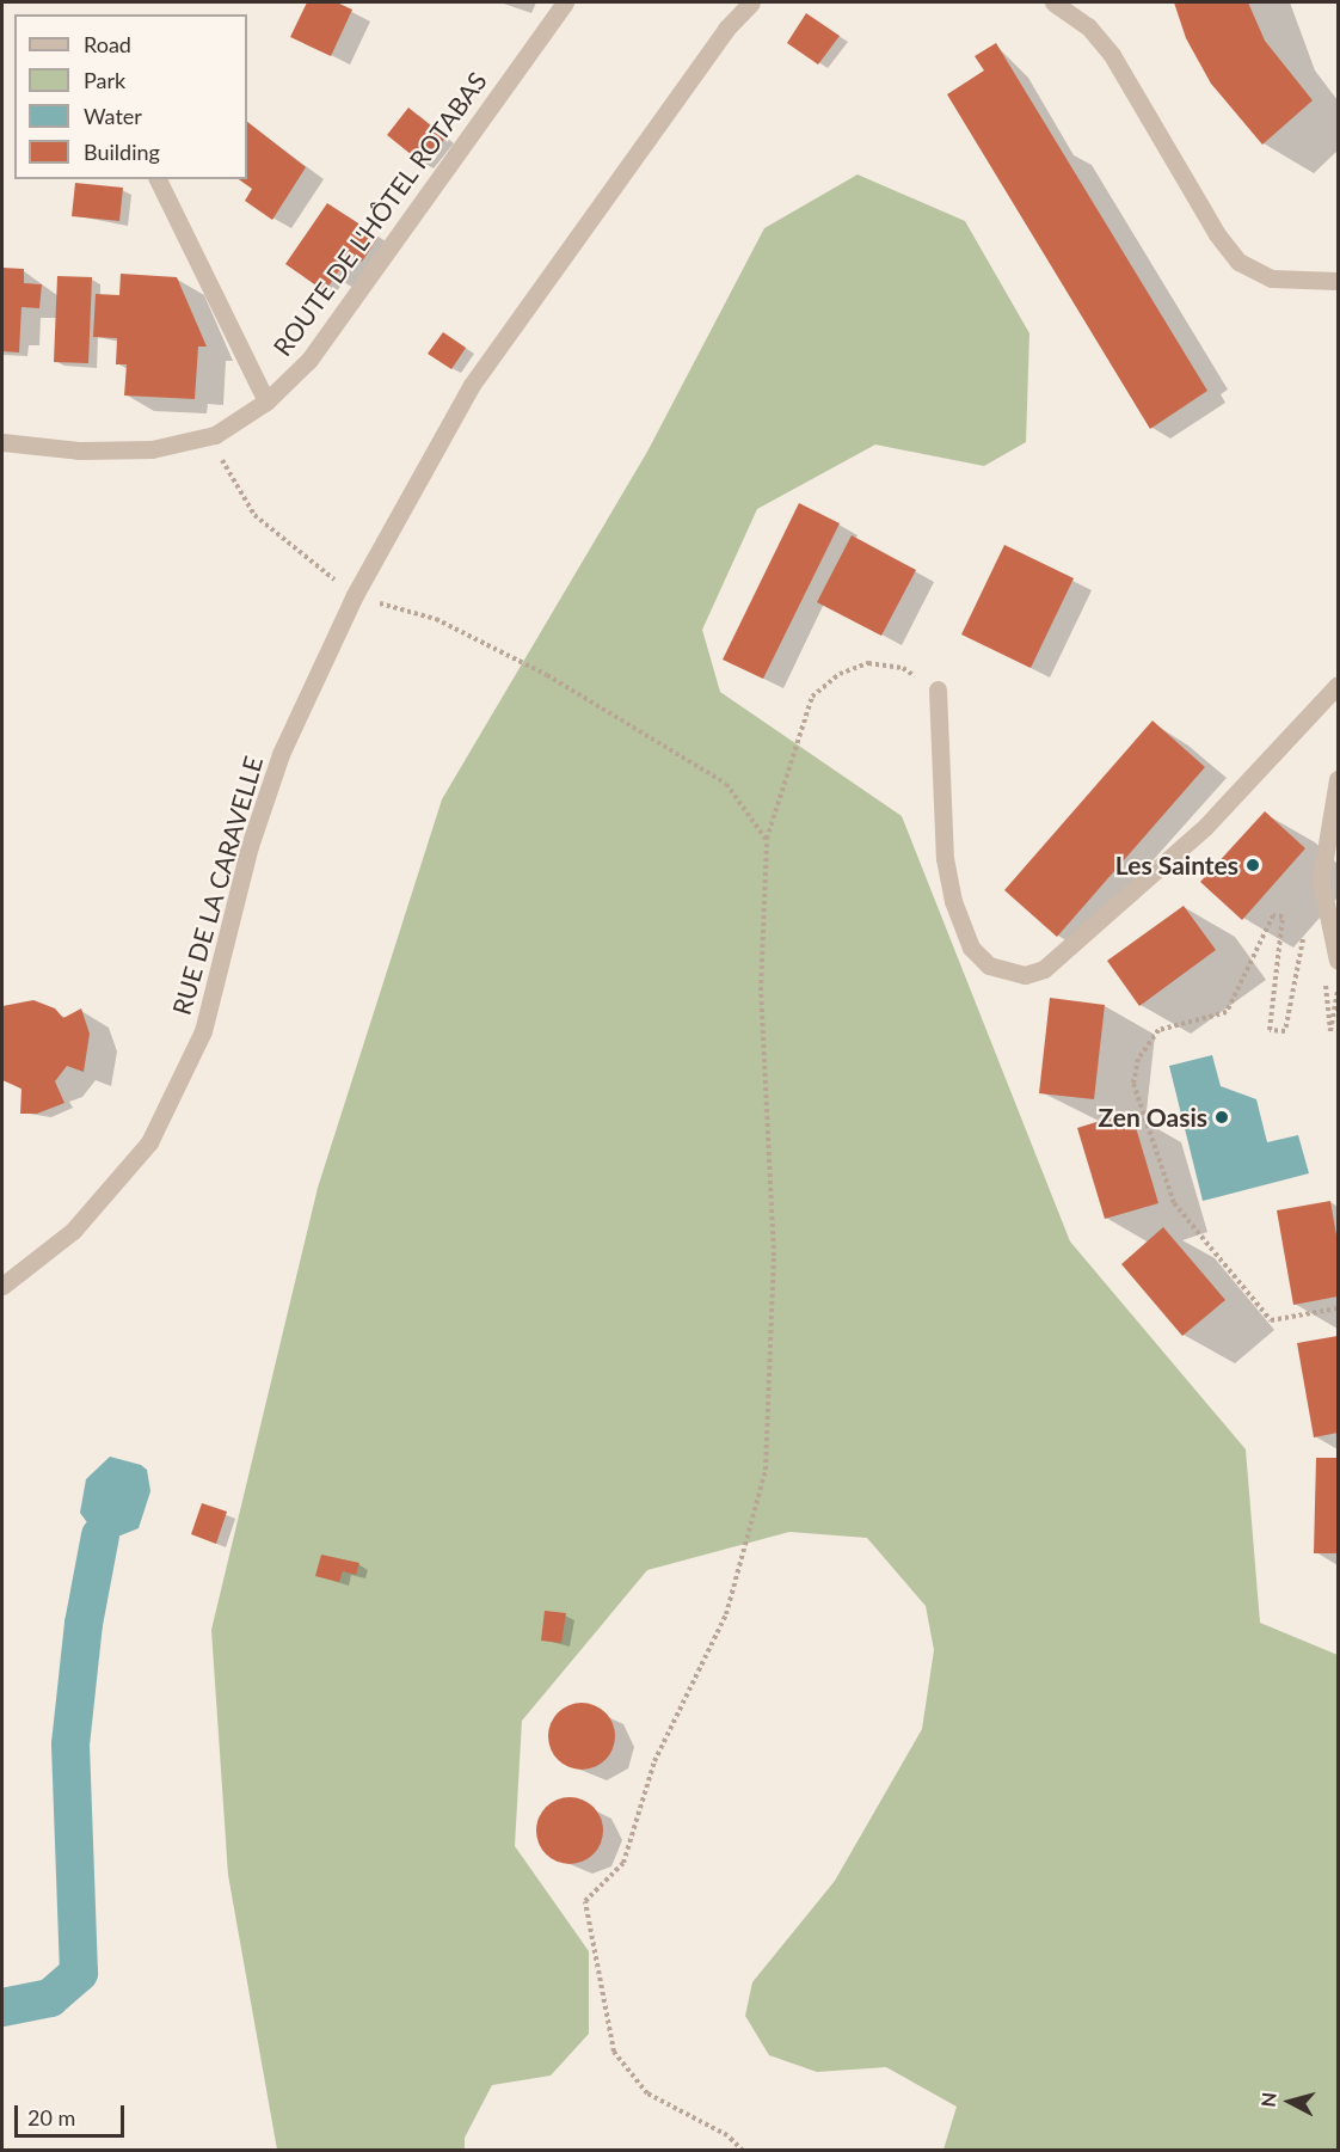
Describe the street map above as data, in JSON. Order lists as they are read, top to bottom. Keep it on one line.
{"streets":{"street":["ROUTE DE L'HÔTEL ROTABAS","RUE DE LA CARAVELLE"]},"places":["Les Saintes","Zen Oasis"],"legend":["Road","Park","Water","Building"],"scale_bar":"20 m","north":"left"}
